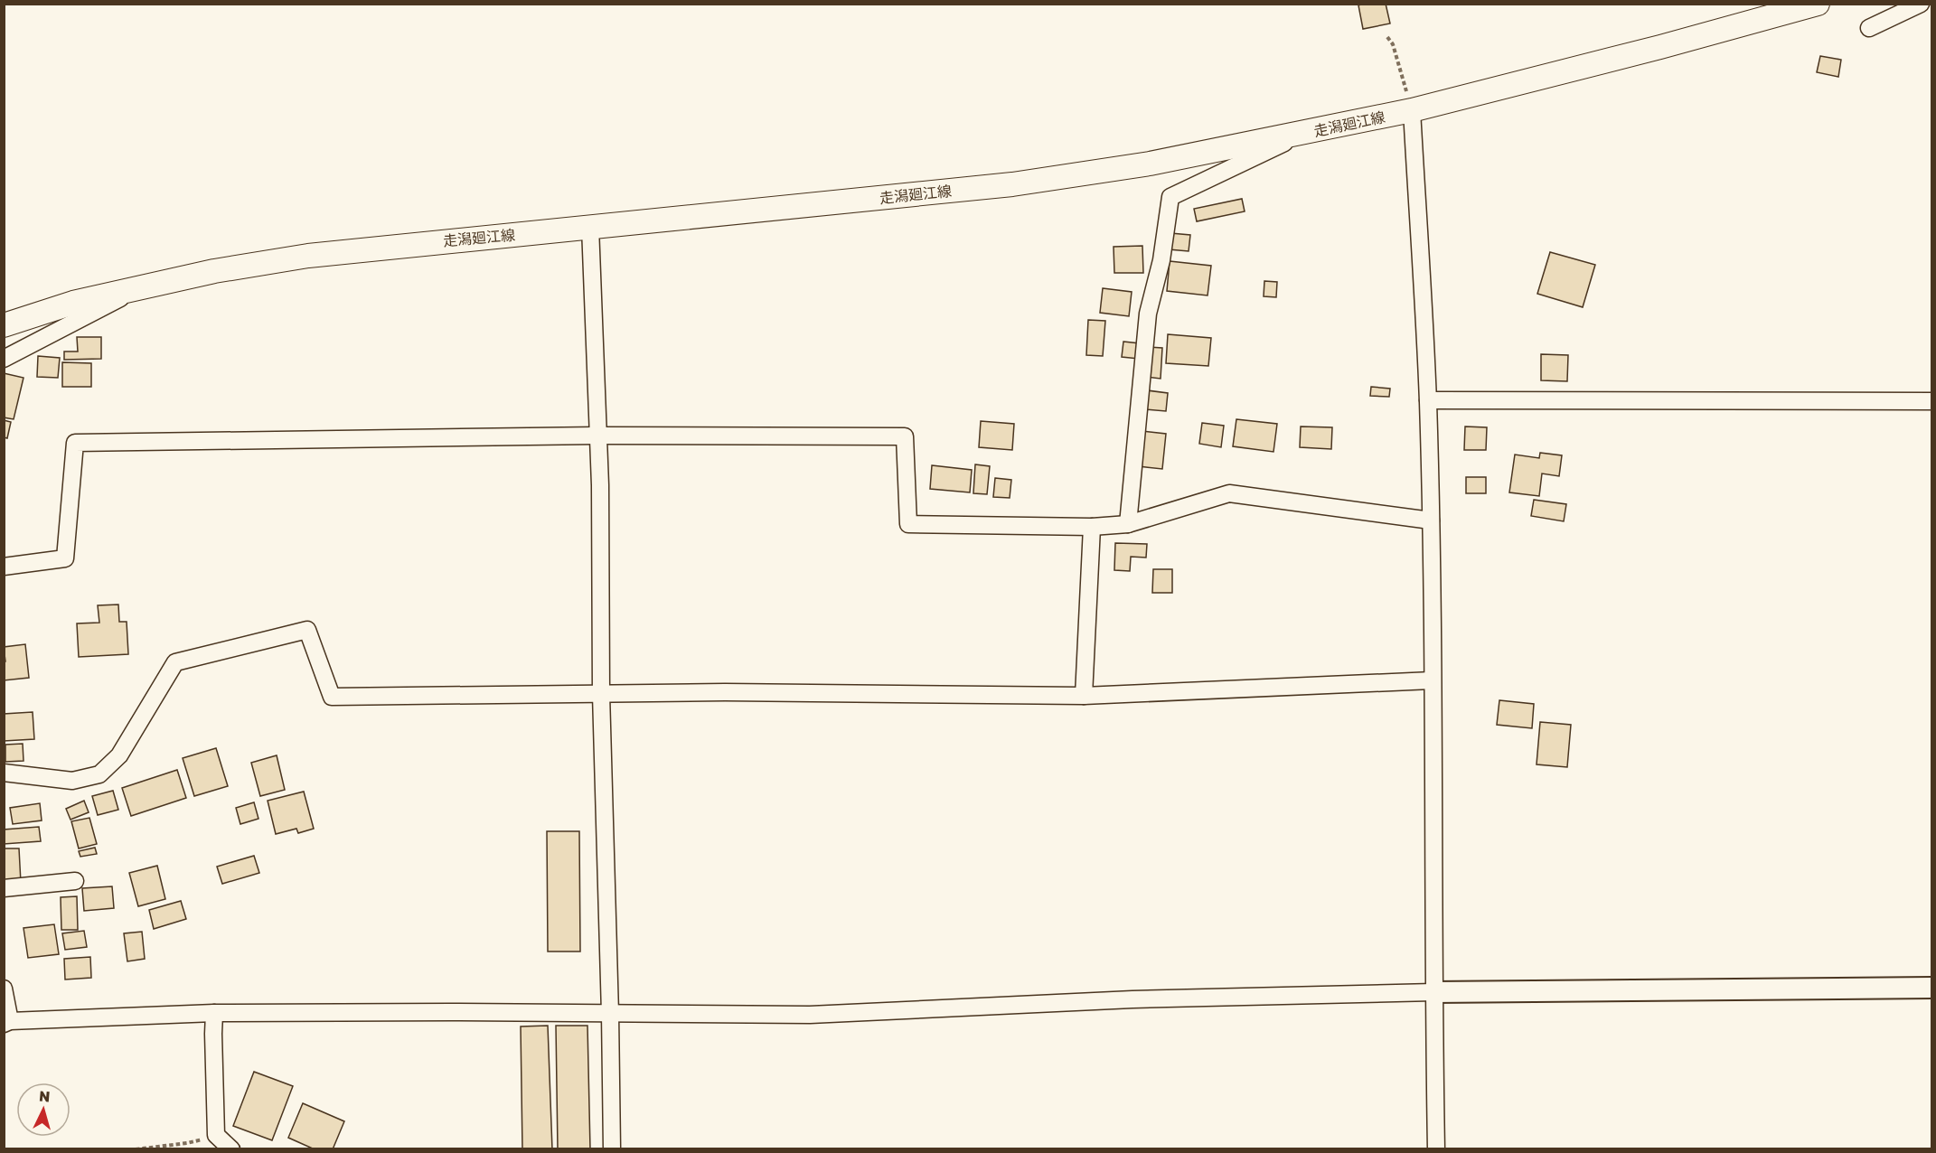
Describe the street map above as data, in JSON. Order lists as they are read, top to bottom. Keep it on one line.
{"streets":{"main road":["走潟廻江線"]},"north":"top"}
